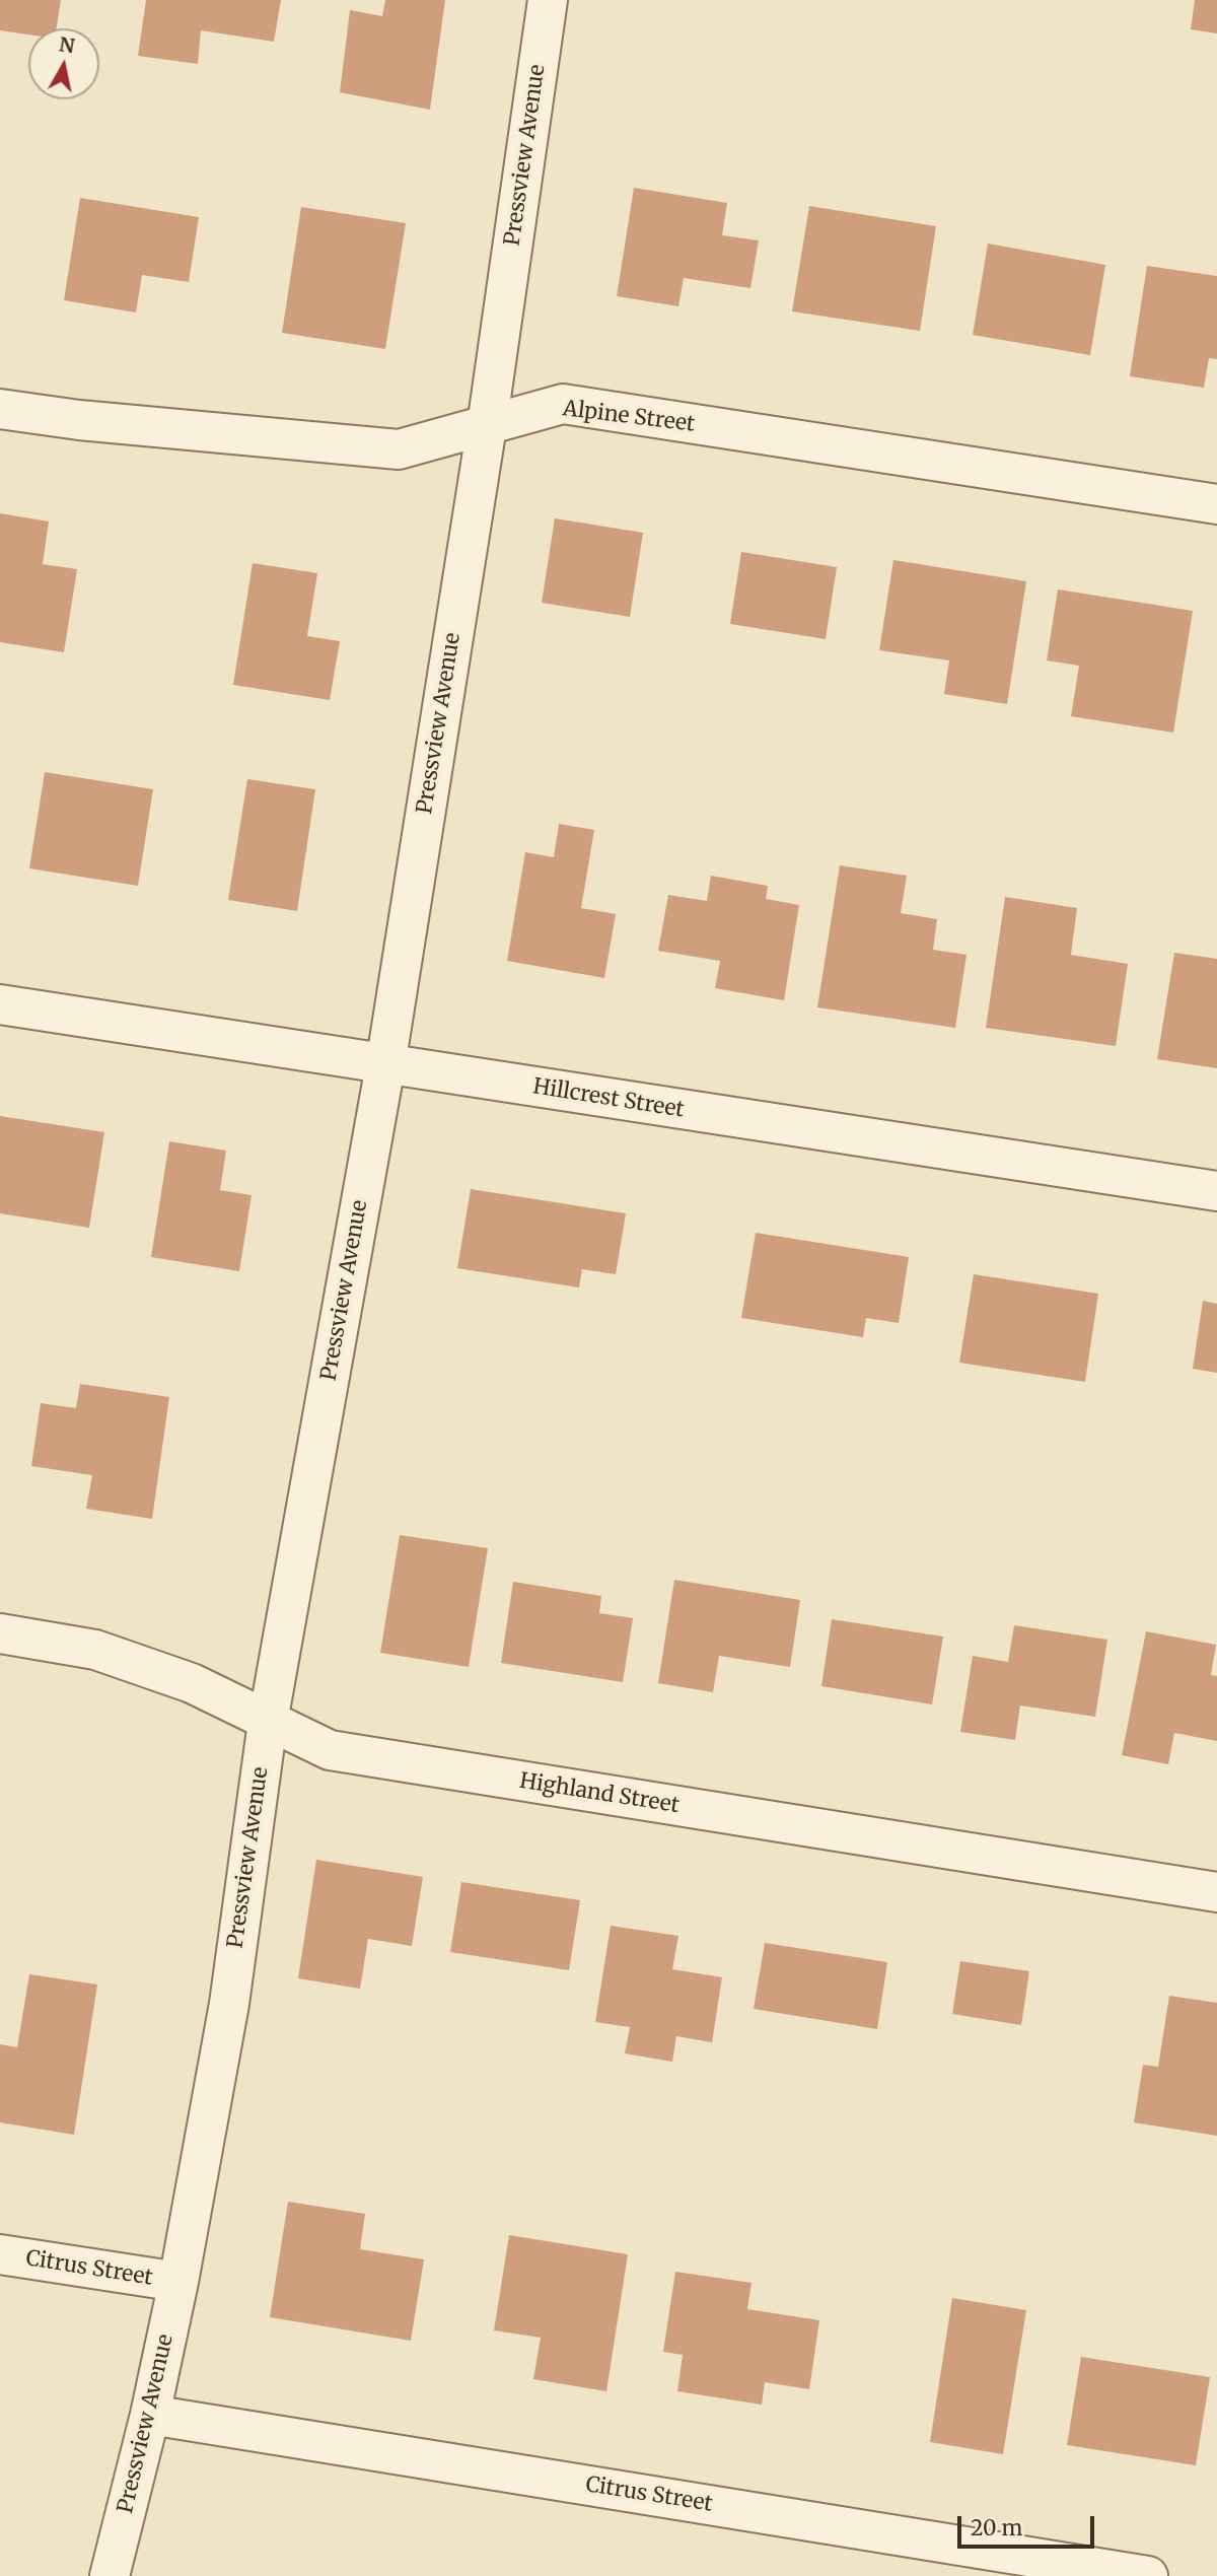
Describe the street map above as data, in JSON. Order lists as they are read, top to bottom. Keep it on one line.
{"streets":{"street":["Pressview Avenue","Alpine Street","Hillcrest Street","Highland Street","Citrus Street"]},"crossings":[["Pressview Avenue","Alpine Street"],["Pressview Avenue","Hillcrest Street"],["Pressview Avenue","Highland Street"],["Pressview Avenue","Citrus Street"]],"scale_bar":"20 m","north":"top"}
